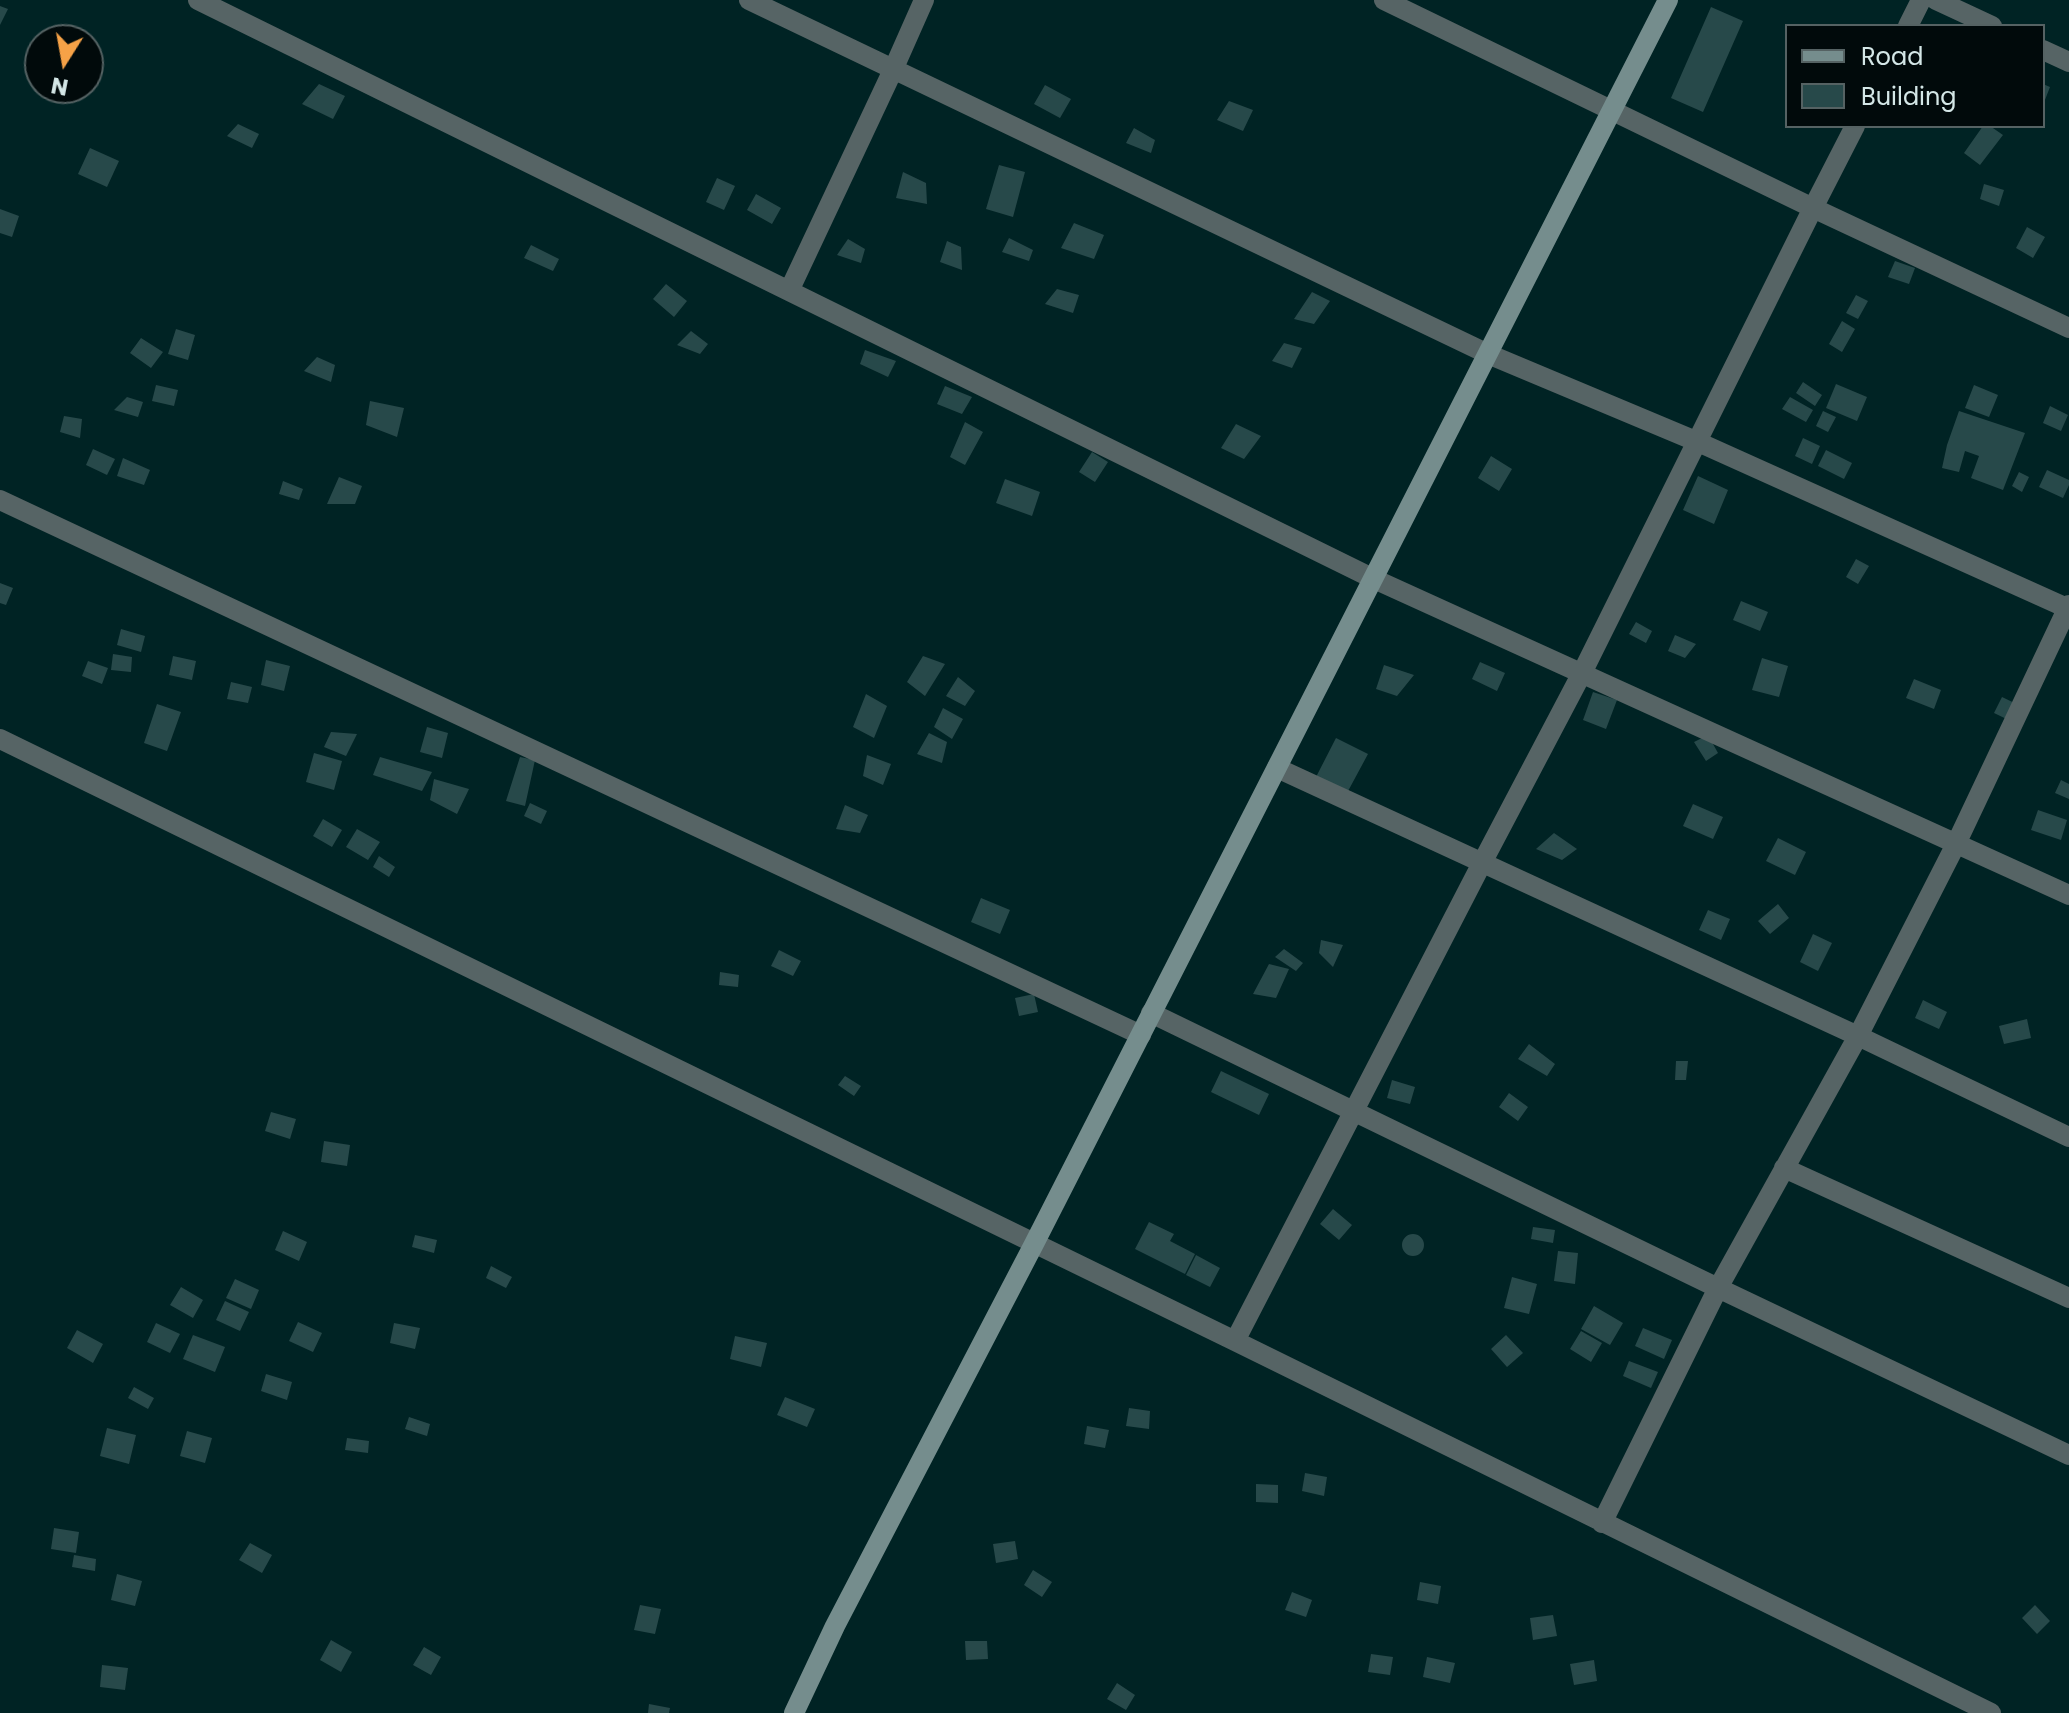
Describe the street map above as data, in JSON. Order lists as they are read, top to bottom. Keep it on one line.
{"legend":["Road","Building"],"north":"bottom"}
